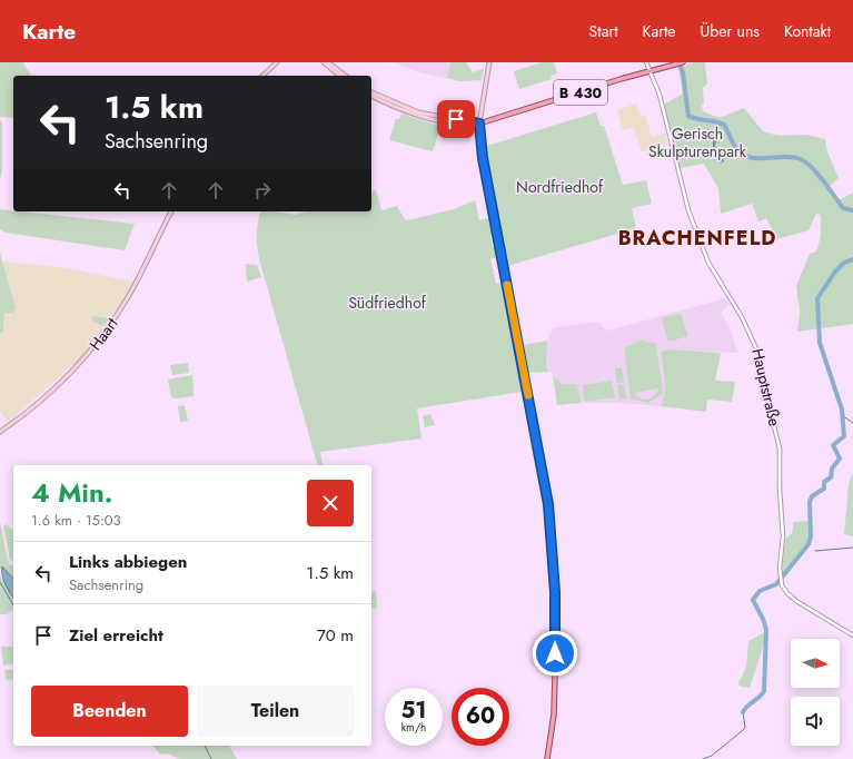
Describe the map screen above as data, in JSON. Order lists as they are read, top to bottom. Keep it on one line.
{"streets":{"main road":["B 430","Haart"],"street":["Hauptstraße"]},"crossings":[["B 430","Hauptstraße"]],"districts":["BRACHENFELD"],"parks":["Gerisch Skulpturenpark","Nordfriedhof","Südfriedhof"],"north":"right","page":{"header":"Karte","nav":["Start","Karte","Über uns","Kontakt"],"turn":["1.5 km","Sachsenring"],"heading":["4 Min.","1.6 km · 15:03"],"list":[{"name":"Links abbiegen","note":"Sachsenring","value":"1.5 km"},{"name":"Ziel erreicht","value":"70 m"}],"buttons":["Beenden","Teilen"],"speed":"51 km/h","limit":"60"}}
